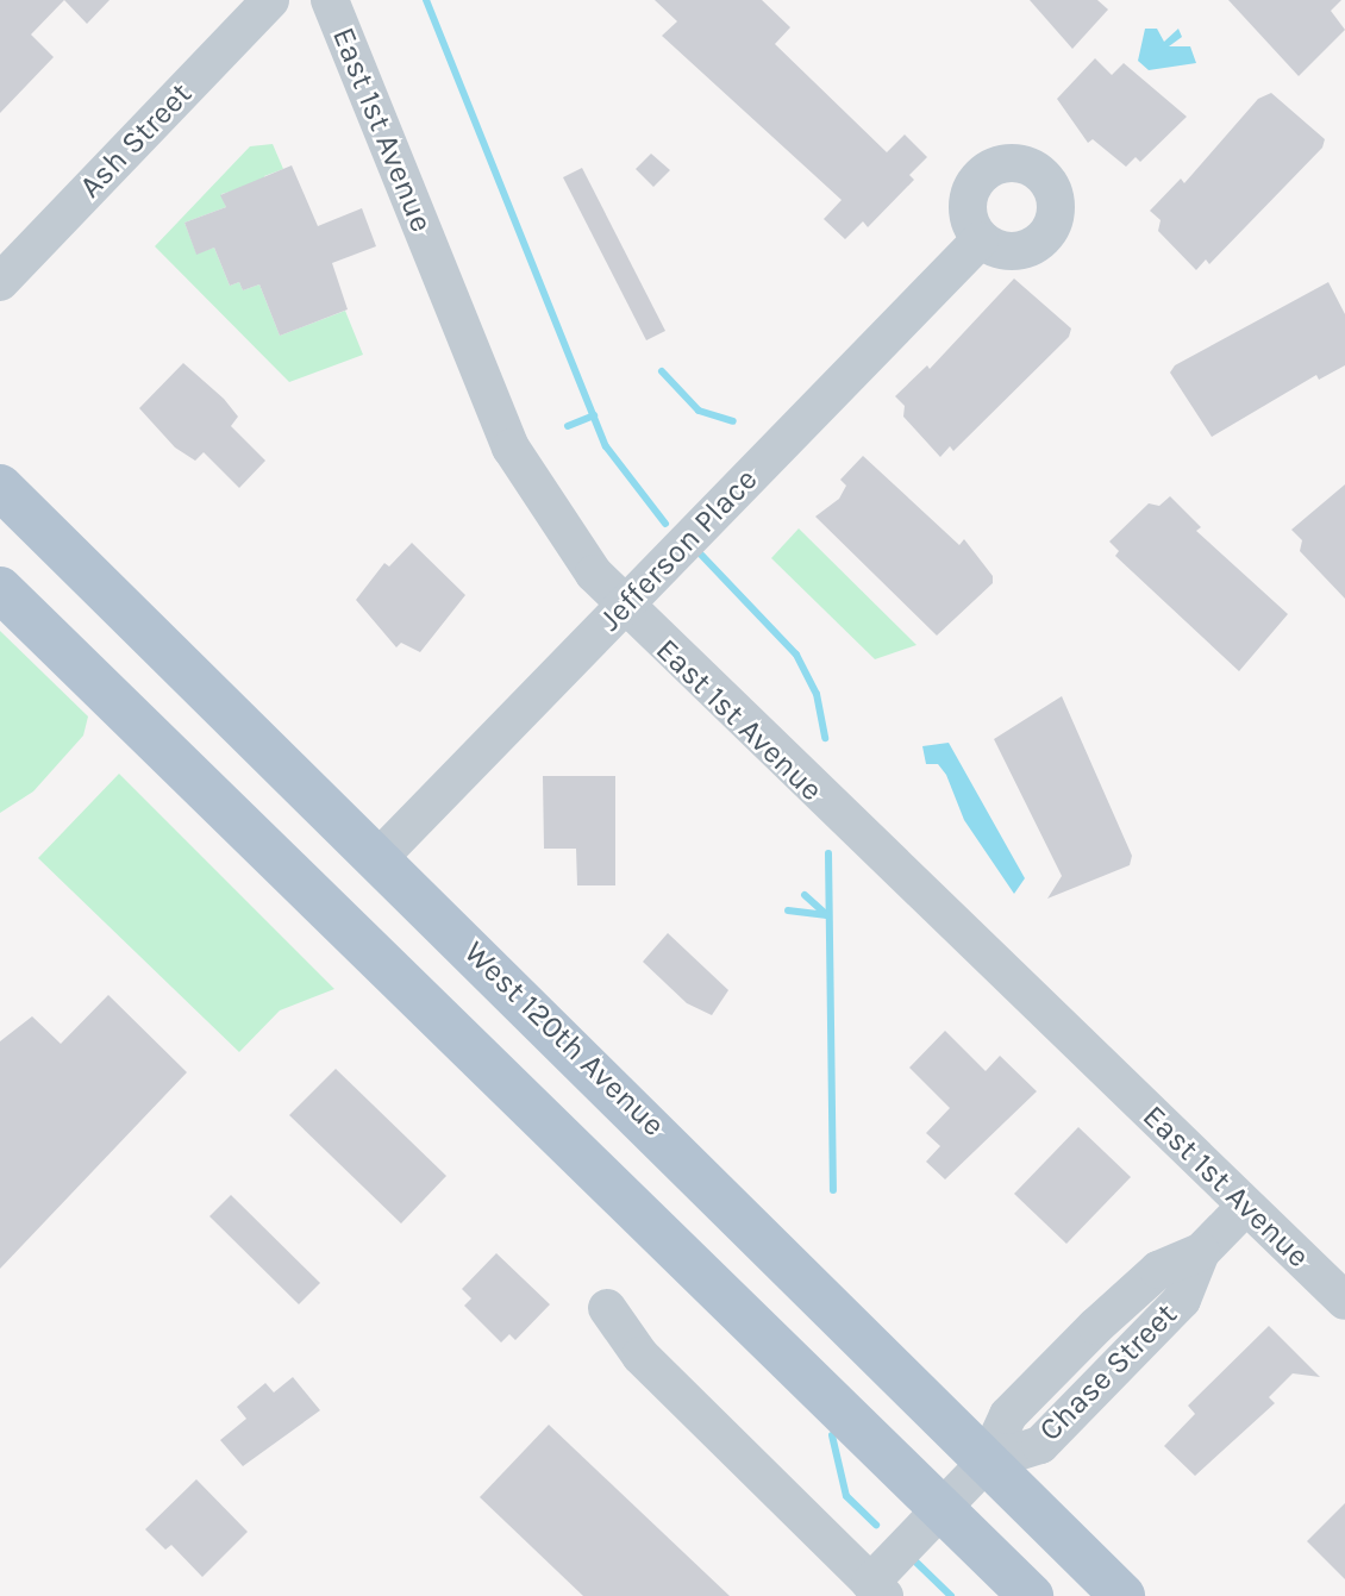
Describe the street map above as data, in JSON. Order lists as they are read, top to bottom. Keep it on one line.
{"streets":{"main road":["West 120th Avenue"],"street":["East 1st Avenue","Ash Street","Jefferson Place","Chase Street"]},"crossings":[["East 1st Avenue","Jefferson Place"],["East 1st Avenue","Chase Street"],["Jefferson Place","West 120th Avenue"],["West 120th Avenue","Chase Street"]]}
